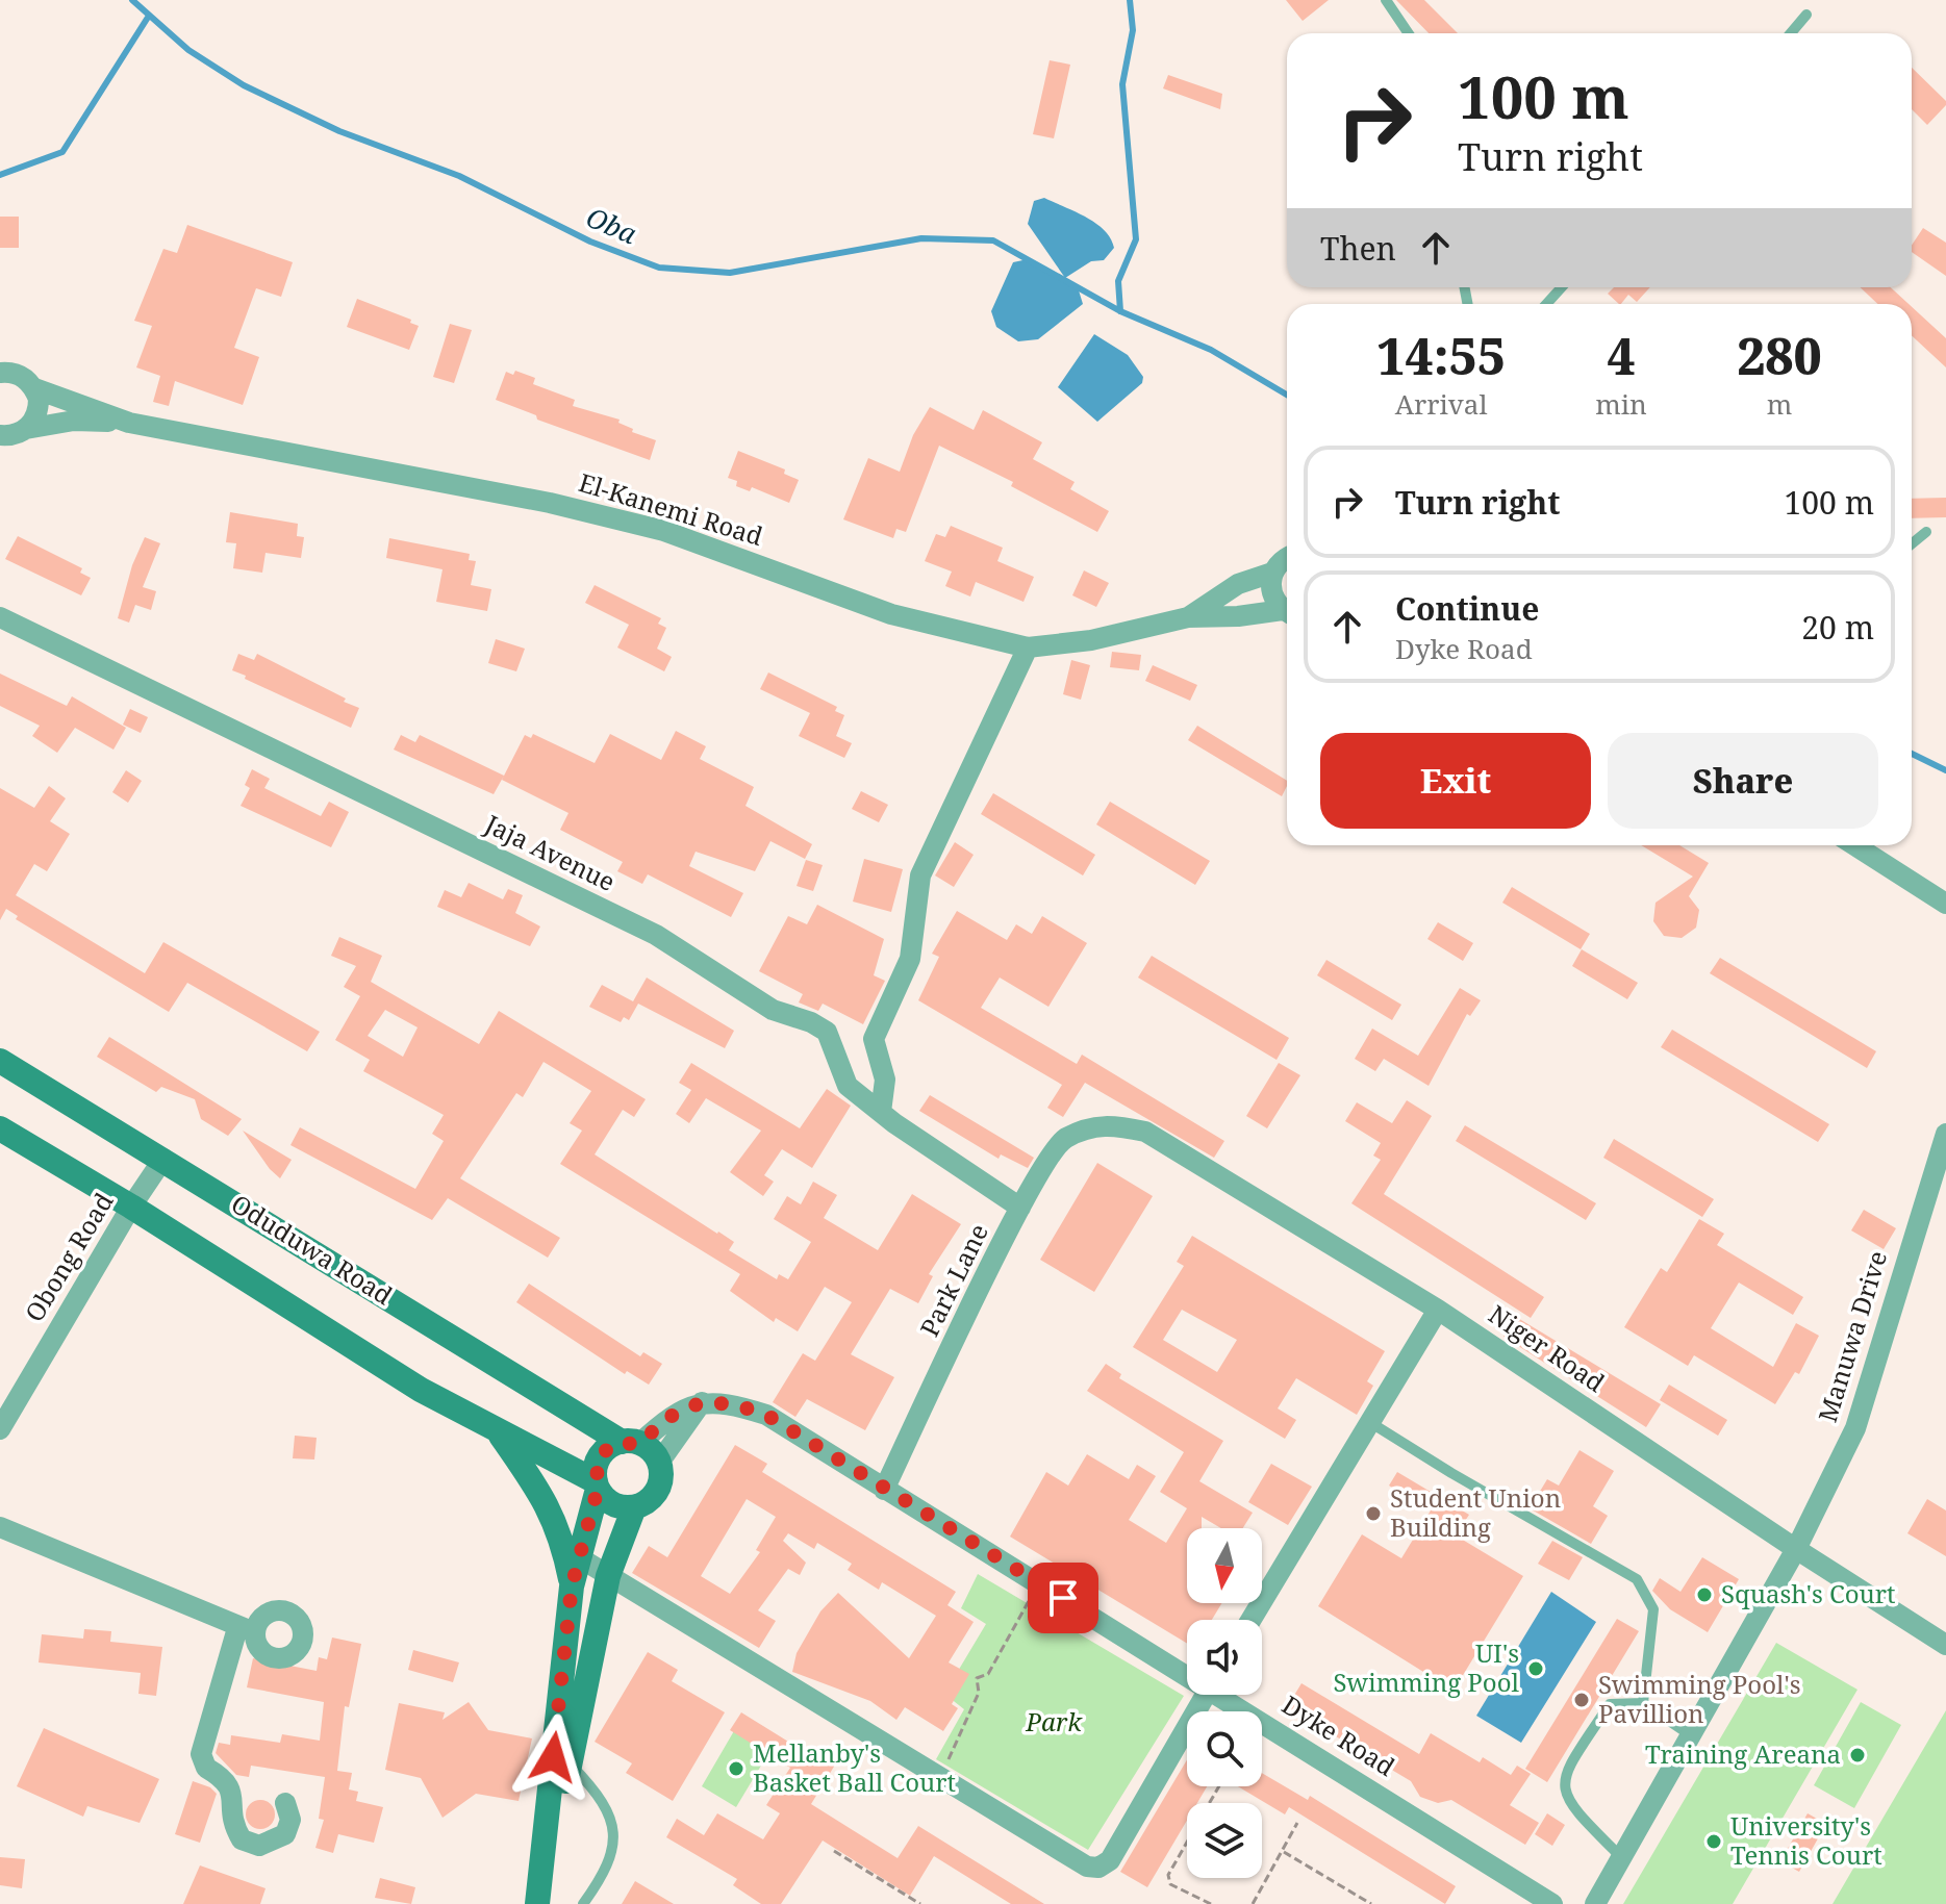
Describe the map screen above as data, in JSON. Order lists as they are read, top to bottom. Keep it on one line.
{"streets":{"street":["El-Kanemi Road","Jaja Avenue","Oduduwa Road","Obong Road","Park Lane","Manuwa Drive","Niger Road","Dyke Road"]},"crossings":[["Jaja Avenue","Park Lane"],["Oduduwa Road","Obong Road"],["Park Lane","Niger Road"],["Park Lane","Dyke Road"],["Manuwa Drive","Niger Road"]],"water":["Oba"],"parks":["Park"],"places":["Student Union Building","Squash's Court","UI's Swimming Pool","Swimming Pool's Pavillion","Training Areana","Mellanby's Basket Ball Court","University's Tennis Court"],"north":"bottom","page":{"turn":["100 m","Turn right"],"then":"Then","eta":["14:55","Arrival","4","min","280","m"],"list":[{"name":"Turn right","value":"100 m"},{"name":"Continue","note":"Dyke Road","value":"20 m"}],"buttons":["Exit","Share"]}}
